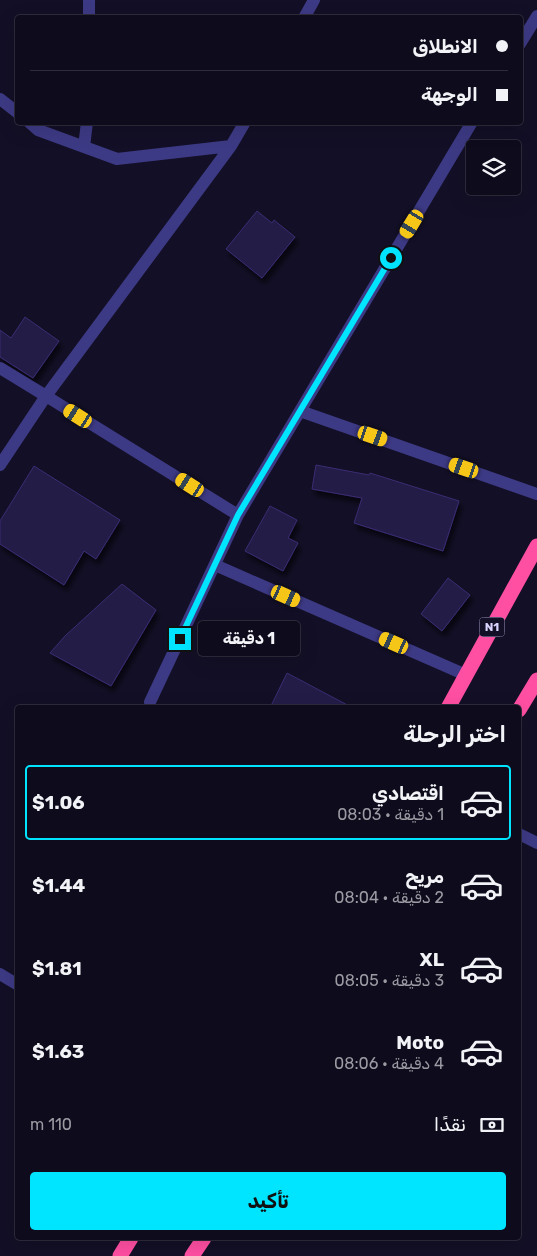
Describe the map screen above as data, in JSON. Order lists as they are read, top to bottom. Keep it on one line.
{"streets":{"highway":["N1"]},"page":{"banner":["الانطلاق","الوجهة"],"bubble":"1 دقيقة","heading":"اختر الرحلة","list":[{"name":"اقتصادي","note":"1 دقيقة · 08:03","value":"$1.06"},{"name":"مريح","note":"2 دقيقة · 08:04","value":"$1.44"},{"name":"XL","note":"3 دقيقة · 08:05","value":"$1.81"},{"name":"Moto","note":"4 دقيقة · 08:06","value":"$1.63"}],"pay":["نقدًا","110 m"],"buttons":"تأكيد"}}
